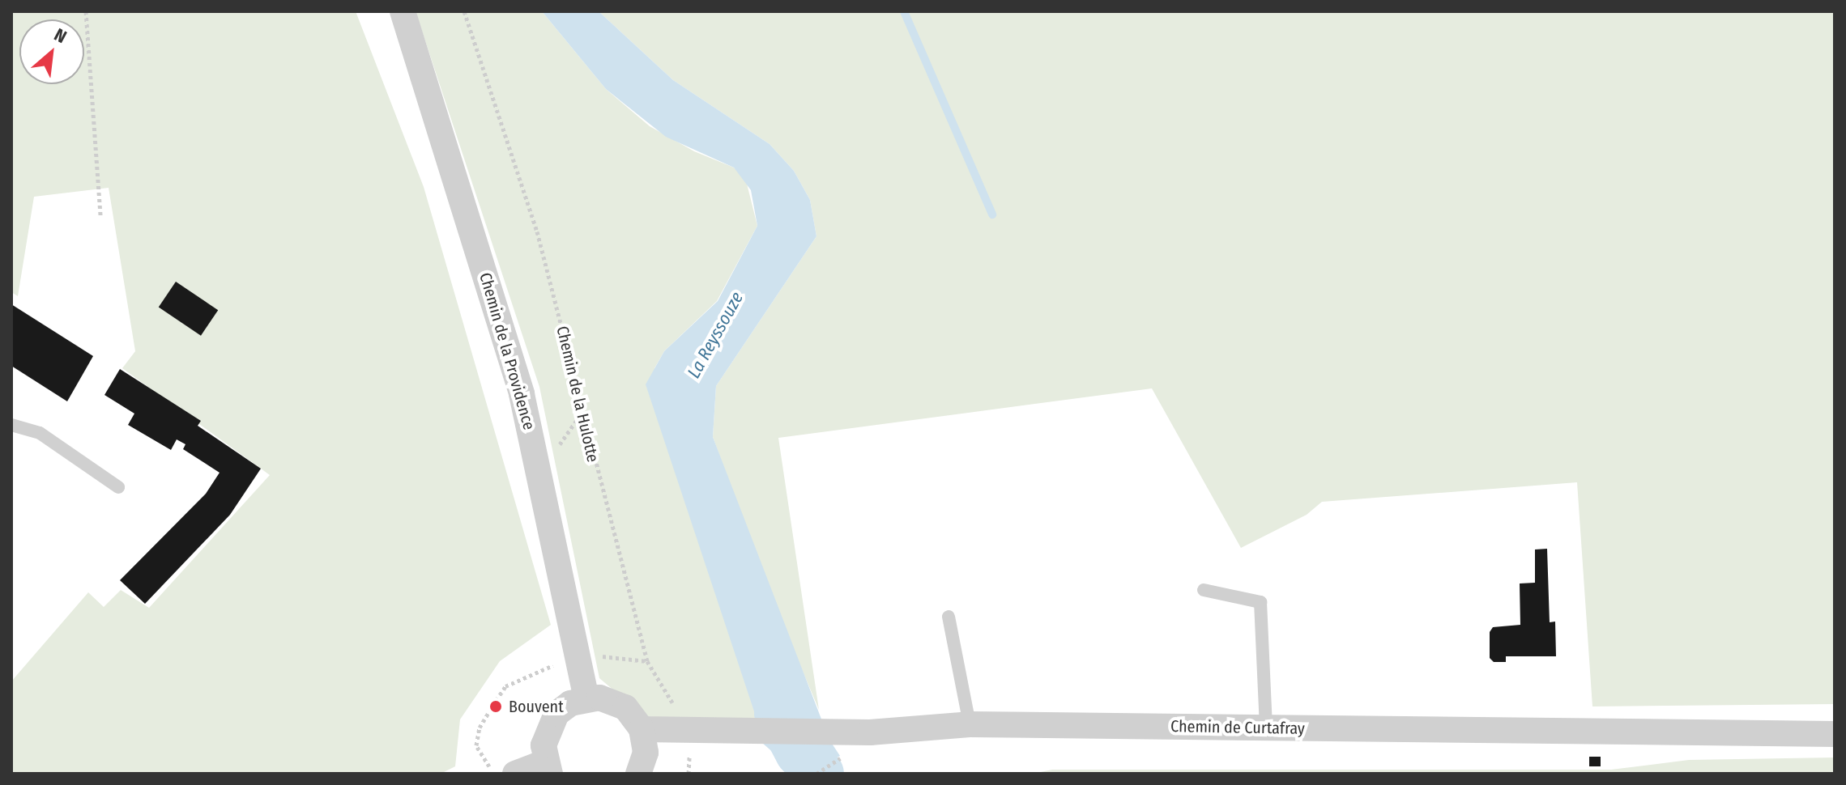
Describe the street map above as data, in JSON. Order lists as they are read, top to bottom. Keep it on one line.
{"streets":{"street":["Chemin de la Providence","Chemin de Curtafray"],"path":["Chemin de la Hulotte"]},"crossings":[["Chemin de la Hulotte","Chemin de Curtafray"]],"water":["La Reyssouze"],"places":["Bouvent"],"north":"top right"}
